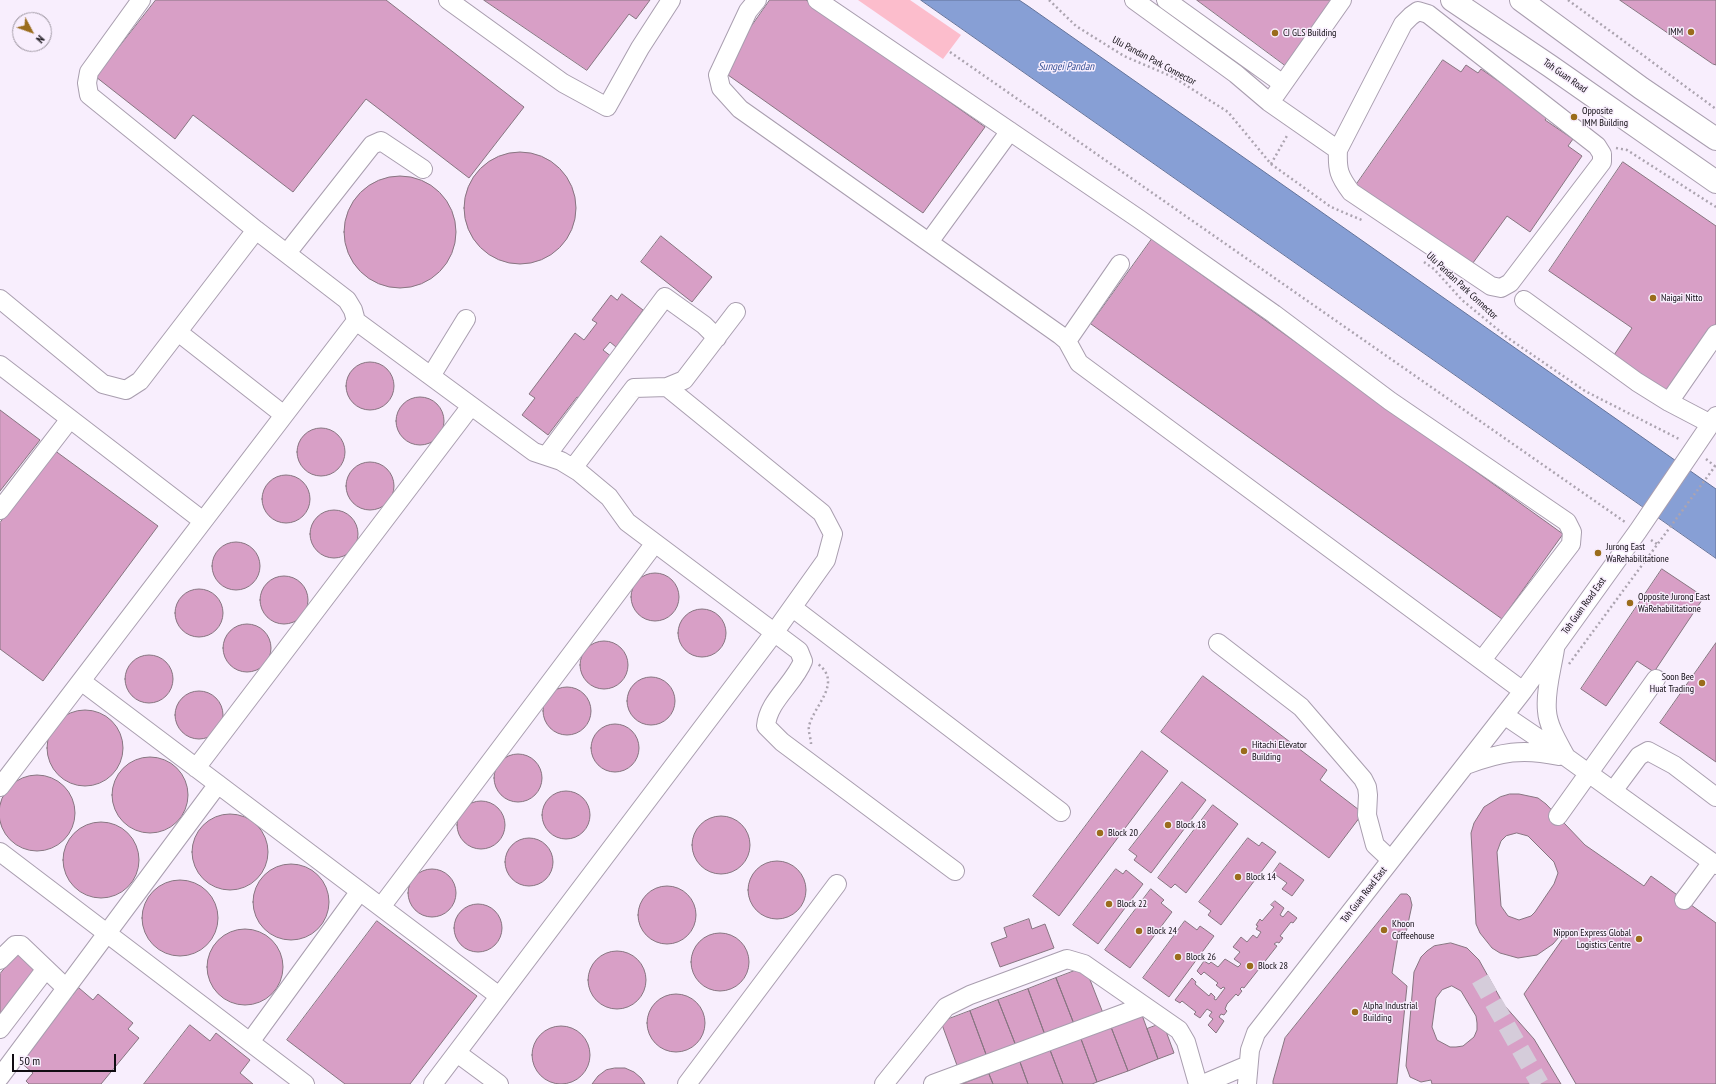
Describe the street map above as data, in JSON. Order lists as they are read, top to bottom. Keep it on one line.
{"streets":{"main road":["Toh Guan Road"],"street":["Toh Guan Road East"],"path":["Ulu Pandan Park Connector"]},"water":["Sungei Pandan"],"places":["IMM","CJ GLS Building","Opposite IMM Building","Naigai Nitto","Jurong East WaRehabilitatione","Opposite Jurong East WaRehabilitatione","Soon Bee Huat Trading","Hitachi Elevator Building","Block 18","Block 20","Block 14","Block 22","Khoon Coffeehouse","Block 24","Nippon Express Global Logistics Centre","Block 26","Block 28","Alpha Industrial Building"],"scale_bar":"50 m","north":"bottom right"}
